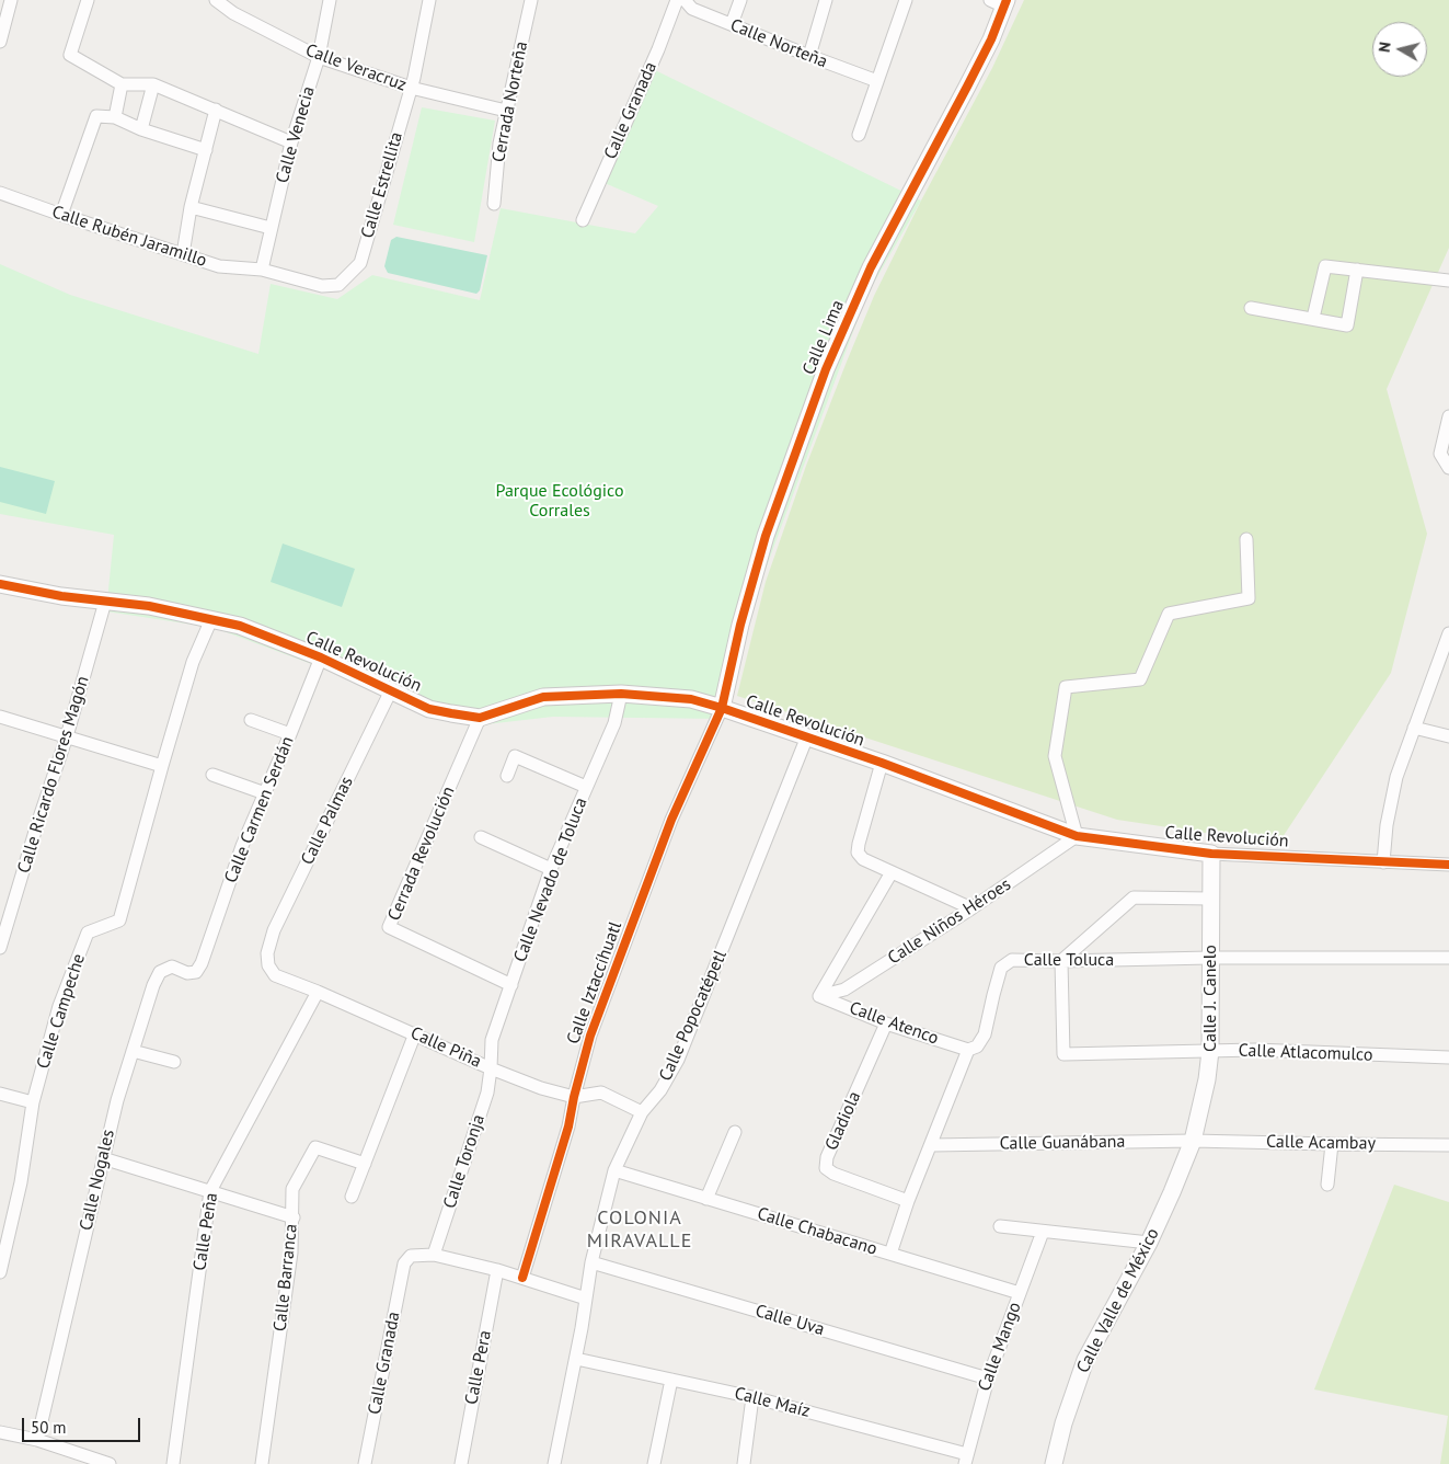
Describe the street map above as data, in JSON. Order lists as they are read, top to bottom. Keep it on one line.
{"streets":{"street":["Calle Norteña","Calle Veracruz","Cerrada Norteña","Calle Granada","Calle Venecia","Calle Estrellita","Calle Rubén Jaramillo","Calle Lima","Calle Revolución","Calle Ricardo Flores Magón","Calle Carmen Serdán","Calle Palmas","Cerrada Revolución","Calle Nevado de Toluca","Calle Niños Héroes","Calle Toluca","Calle Iztaccíhuatl","Calle J. Canelo","Calle Campeche","Calle Popocatépetl","Calle Atenco","Calle Piña","Calle Atlacomulco","Gladiola","Calle Guanábana","Calle Acambay","Calle Toronja","Calle Nogales","Calle Peña","Calle Chabacano","Calle Barranca","Calle Valle de México","Calle Uva","Calle Mango","Calle Pera","Calle Maíz"]},"crossings":[["Calle Veracruz","Cerrada Norteña"],["Calle Veracruz","Calle Venecia"],["Calle Veracruz","Calle Estrellita"],["Calle Granada","Calle Toronja"],["Calle Venecia","Calle Estrellita"],["Calle Venecia","Calle Rubén Jaramillo"],["Calle Estrellita","Calle Rubén Jaramillo"],["Calle Lima","Calle Revolución"],["Calle Lima","Calle Iztaccíhuatl"],["Calle Revolución","Calle Ricardo Flores Magón"],["Calle Revolución","Calle Carmen Serdán"],["Calle Revolución","Calle Palmas"],["Calle Revolución","Cerrada Revolución"],["Calle Revolución","Calle Nevado de Toluca"],["Calle Revolución","Calle Niños Héroes"],["Calle Revolución","Calle Iztaccíhuatl"],["Calle Revolución","Calle J. Canelo"],["Calle Revolución","Calle Campeche"],["Calle Revolución","Calle Popocatépetl"],["Calle Carmen Serdán","Calle Nogales"],["Calle Palmas","Calle Piña"],["Cerrada Revolución","Calle Nevado de Toluca"],["Calle Nevado de Toluca","Calle Piña"],["Calle Nevado de Toluca","Calle Toronja"],["Calle Niños Héroes","Calle Atenco"],["Calle Toluca","Calle J. Canelo"],["Calle Toluca","Calle Atenco"],["Calle Toluca","Calle Atlacomulco"],["Calle Toluca","Gladiola"],["Calle Toluca","Calle Guanábana"],["Calle Toluca","Calle Chabacano"],["Calle Iztaccíhuatl","Calle Piña"],["Calle J. Canelo","Calle Atlacomulco"],["Calle J. Canelo","Calle Guanábana"],["Calle J. Canelo","Calle Acambay"],["Calle J. Canelo","Calle Valle de México"],["Calle Popocatépetl","Calle Piña"],["Calle Popocatépetl","Calle Chabacano"],["Calle Popocatépetl","Calle Uva"],["Calle Popocatépetl","Calle Maíz"],["Calle Atenco","Gladiola"],["Calle Piña","Calle Toronja"],["Calle Piña","Calle Peña"],["Calle Guanábana","Calle Acambay"],["Calle Guanábana","Calle Valle de México"],["Calle Acambay","Calle Valle de México"],["Calle Chabacano","Calle Mango"],["Calle Uva","Calle Mango"],["Calle Mango","Calle Maíz"]],"districts":["COLONIA MIRAVALLE"],"parks":["Parque Ecológico Corrales"],"scale_bar":"50 m","north":"left"}
